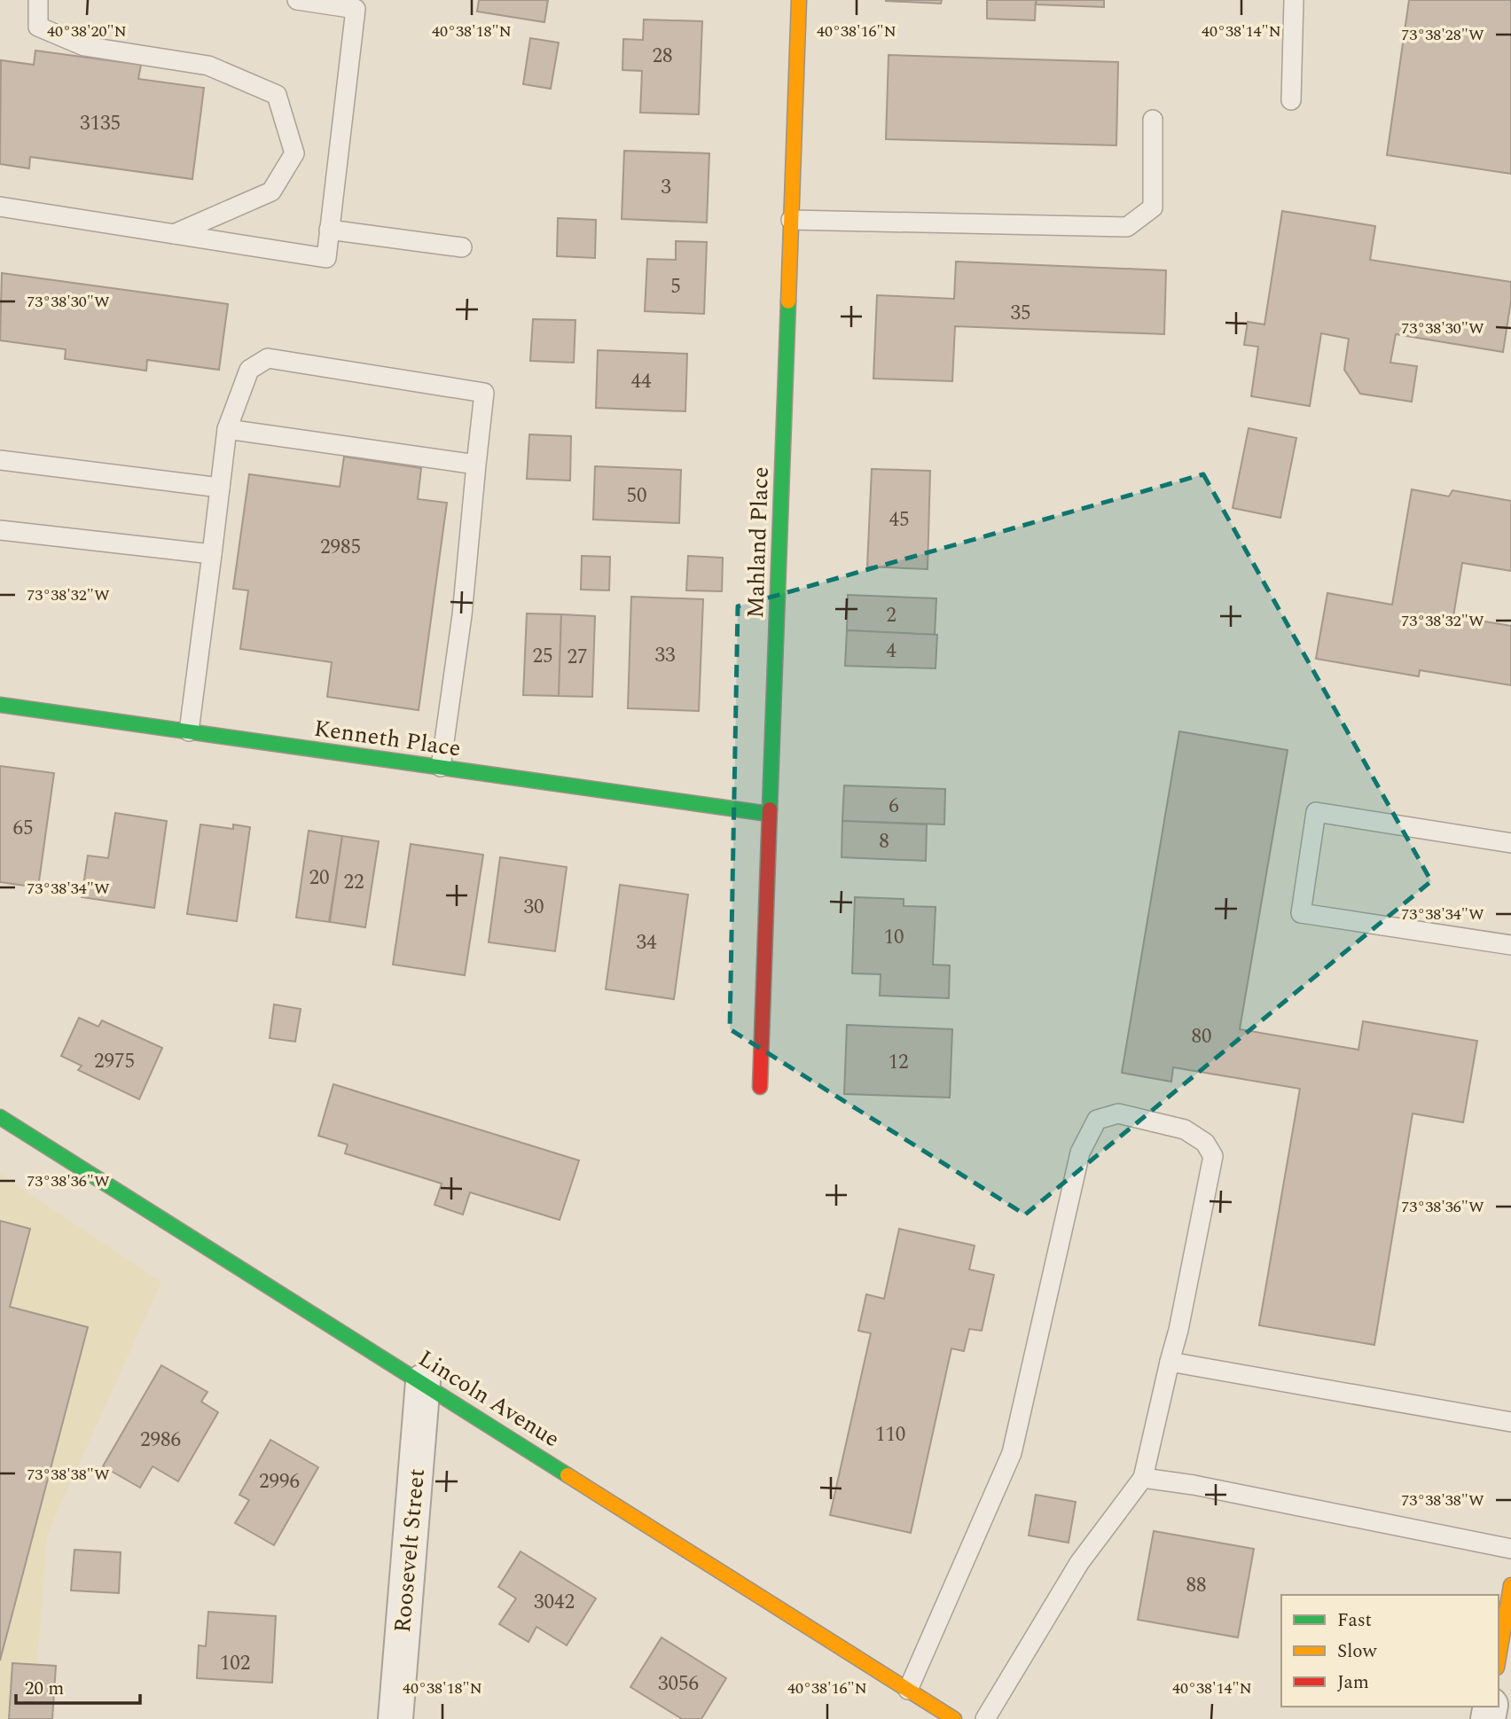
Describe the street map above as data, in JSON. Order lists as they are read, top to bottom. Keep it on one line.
{"streets":{"street":["Mahland Place","Kenneth Place","Lincoln Avenue","Roosevelt Street"]},"crossings":[["Mahland Place","Kenneth Place"],["Lincoln Avenue","Roosevelt Street"]],"house_numbers":["28","3135","3","5","35","44","50","45","2985","2","4","33","25","27","6","65","8","20","22","30","10","34","80","2975","12","110","2986","2996","88","3042","102","3056"],"legend":["Fast","Slow","Jam"],"scale_bar":"20 m","coordinates":["40°38'20\"N","40°38'18\"N","40°38'16\"N","40°38'14\"N","73°38'28\"W","73°38'30\"W","73°38'32\"W","73°38'34\"W","73°38'36\"W","73°38'38\"W"]}
